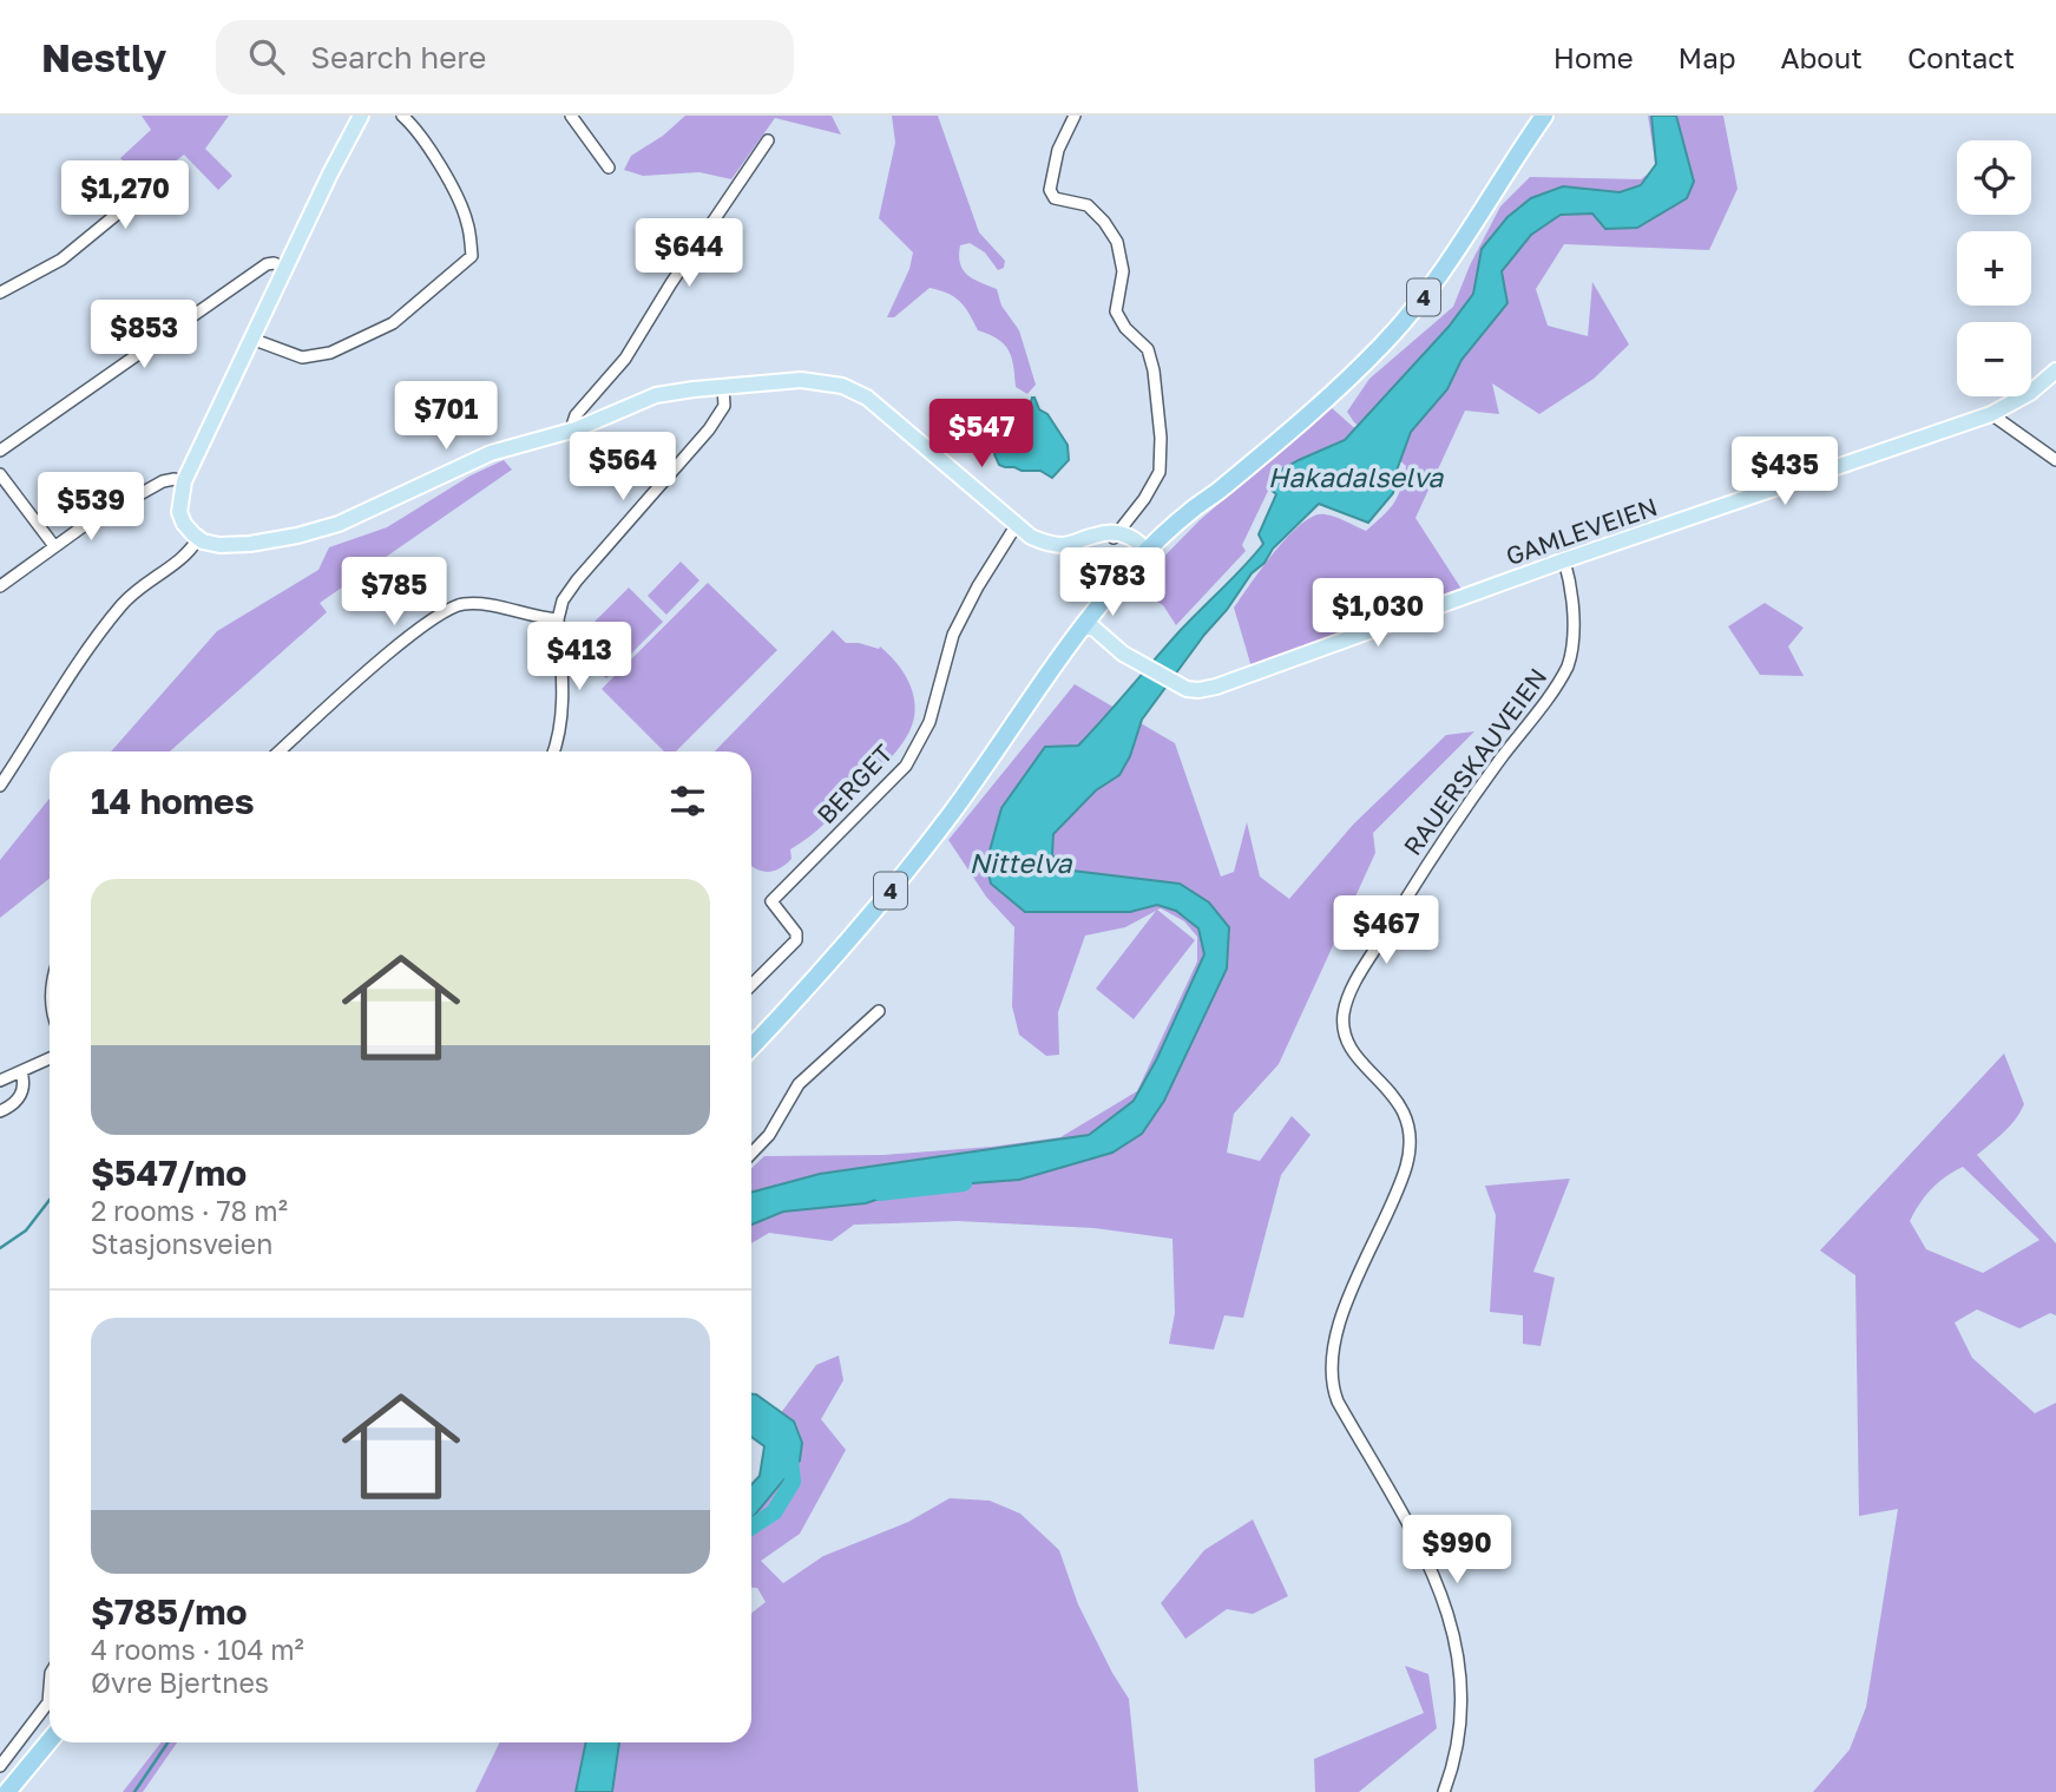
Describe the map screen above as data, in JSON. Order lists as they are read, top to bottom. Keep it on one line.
{"streets":{"highway":["4"],"main road":["GAMLEVEIEN"],"street":["RAUERSKAUVEIEN","BERGET"]},"crossings":[["4","GAMLEVEIEN"],["GAMLEVEIEN","RAUERSKAUVEIEN"]],"water":["Hakadalselva","Nittelva"],"page":{"header":"Nestly","search":"Search here","nav":["Home","Map","About","Contact"],"map_buttons":["+","−"],"price":["$1,270","$644","$853","$701","$547","$564","$435","$539","$783","$785","$1,030","$413","$467","$990"],"heading":"14 homes","list":[{"name":"$547/mo","note":"2 rooms · 78 m² · Stasjonsveien"},{"name":"$785/mo","note":"4 rooms · 104 m² · Øvre Bjertnes"}]}}
